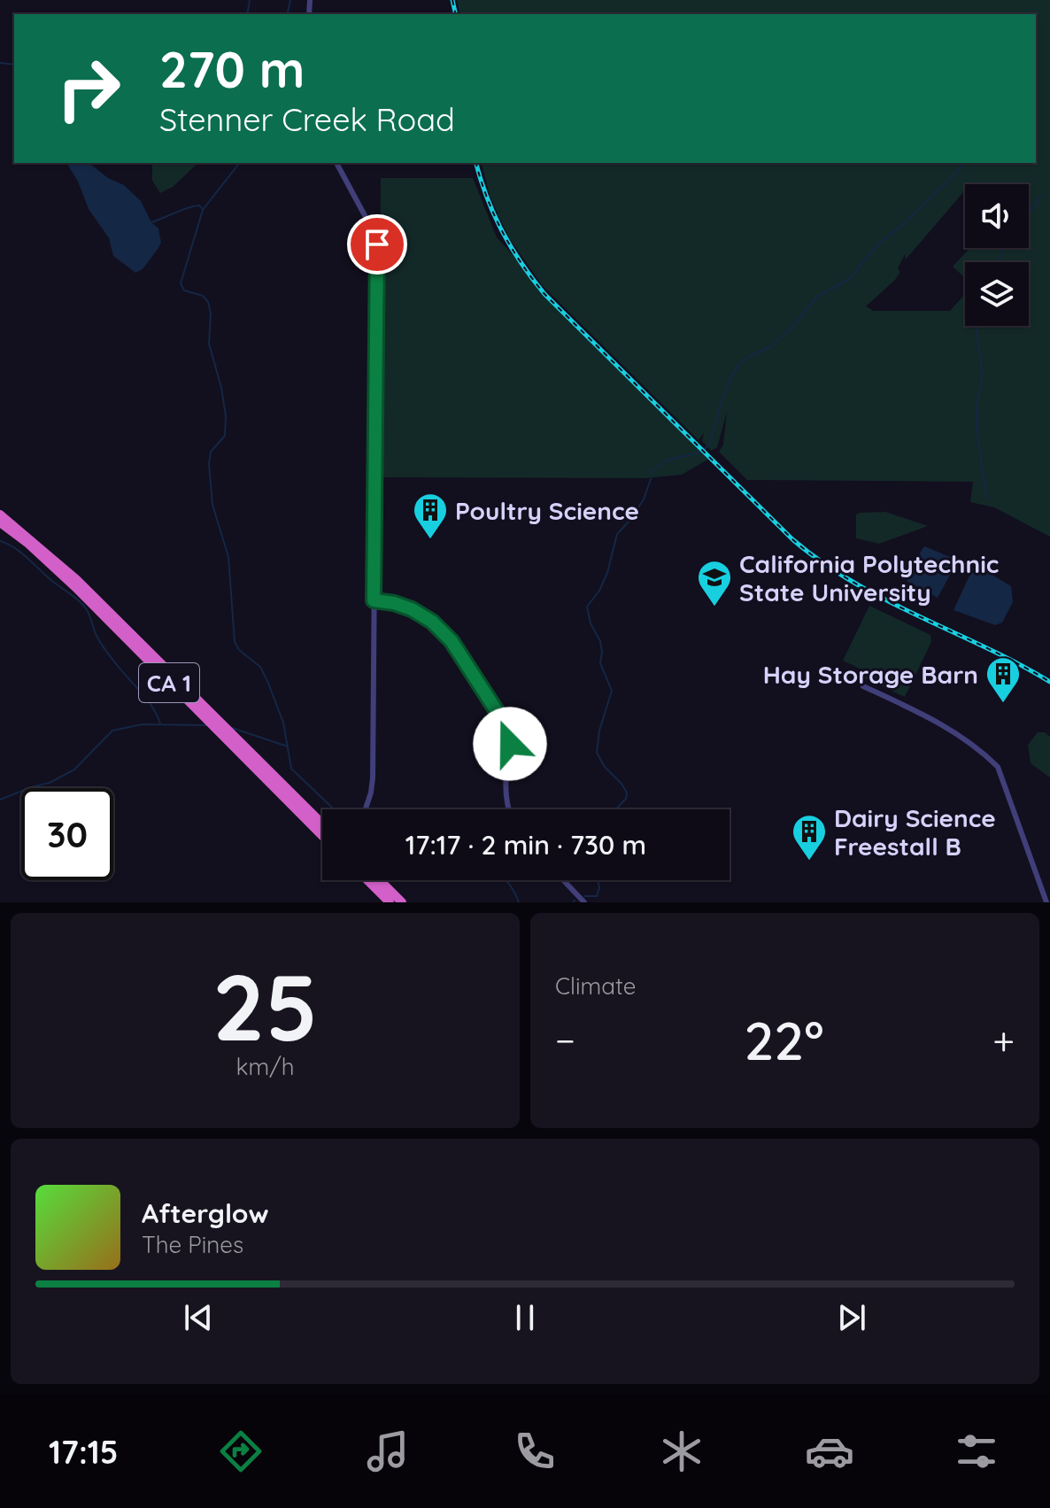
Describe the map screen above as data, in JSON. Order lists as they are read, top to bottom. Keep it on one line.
{"streets":{"highway":["CA 1"]},"places":{"building":["Poultry Science","Hay Storage Barn","Dairy Science Freestall B"],"school or university":["California Polytechnic State University"]},"page":{"turn":["270 m","Stenner Creek Road"],"limit":"30","trip":"17:17 · 2 min · 730 m","tile":[["25","km/h"],"Climate"],"heat":["−","22°","+"],"song":["Afterglow","The Pines"],"tabs":"17:15"}}
